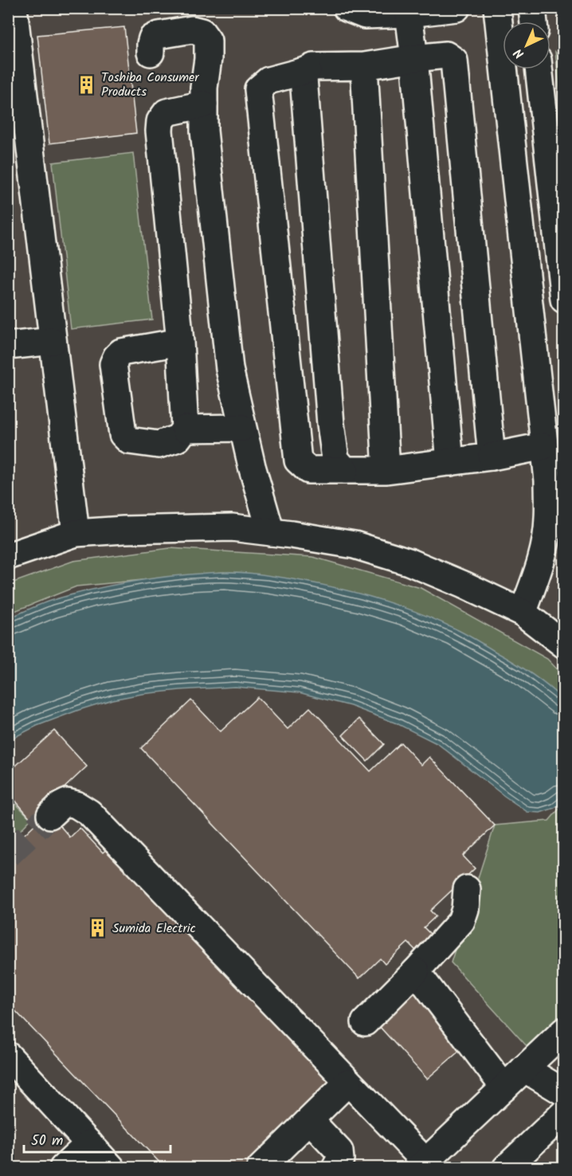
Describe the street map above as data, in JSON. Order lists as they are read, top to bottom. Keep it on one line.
{"places":{"building":["Toshiba Consumer Products","Sumida Electric"]},"scale_bar":"50 m","north":"bottom left"}
